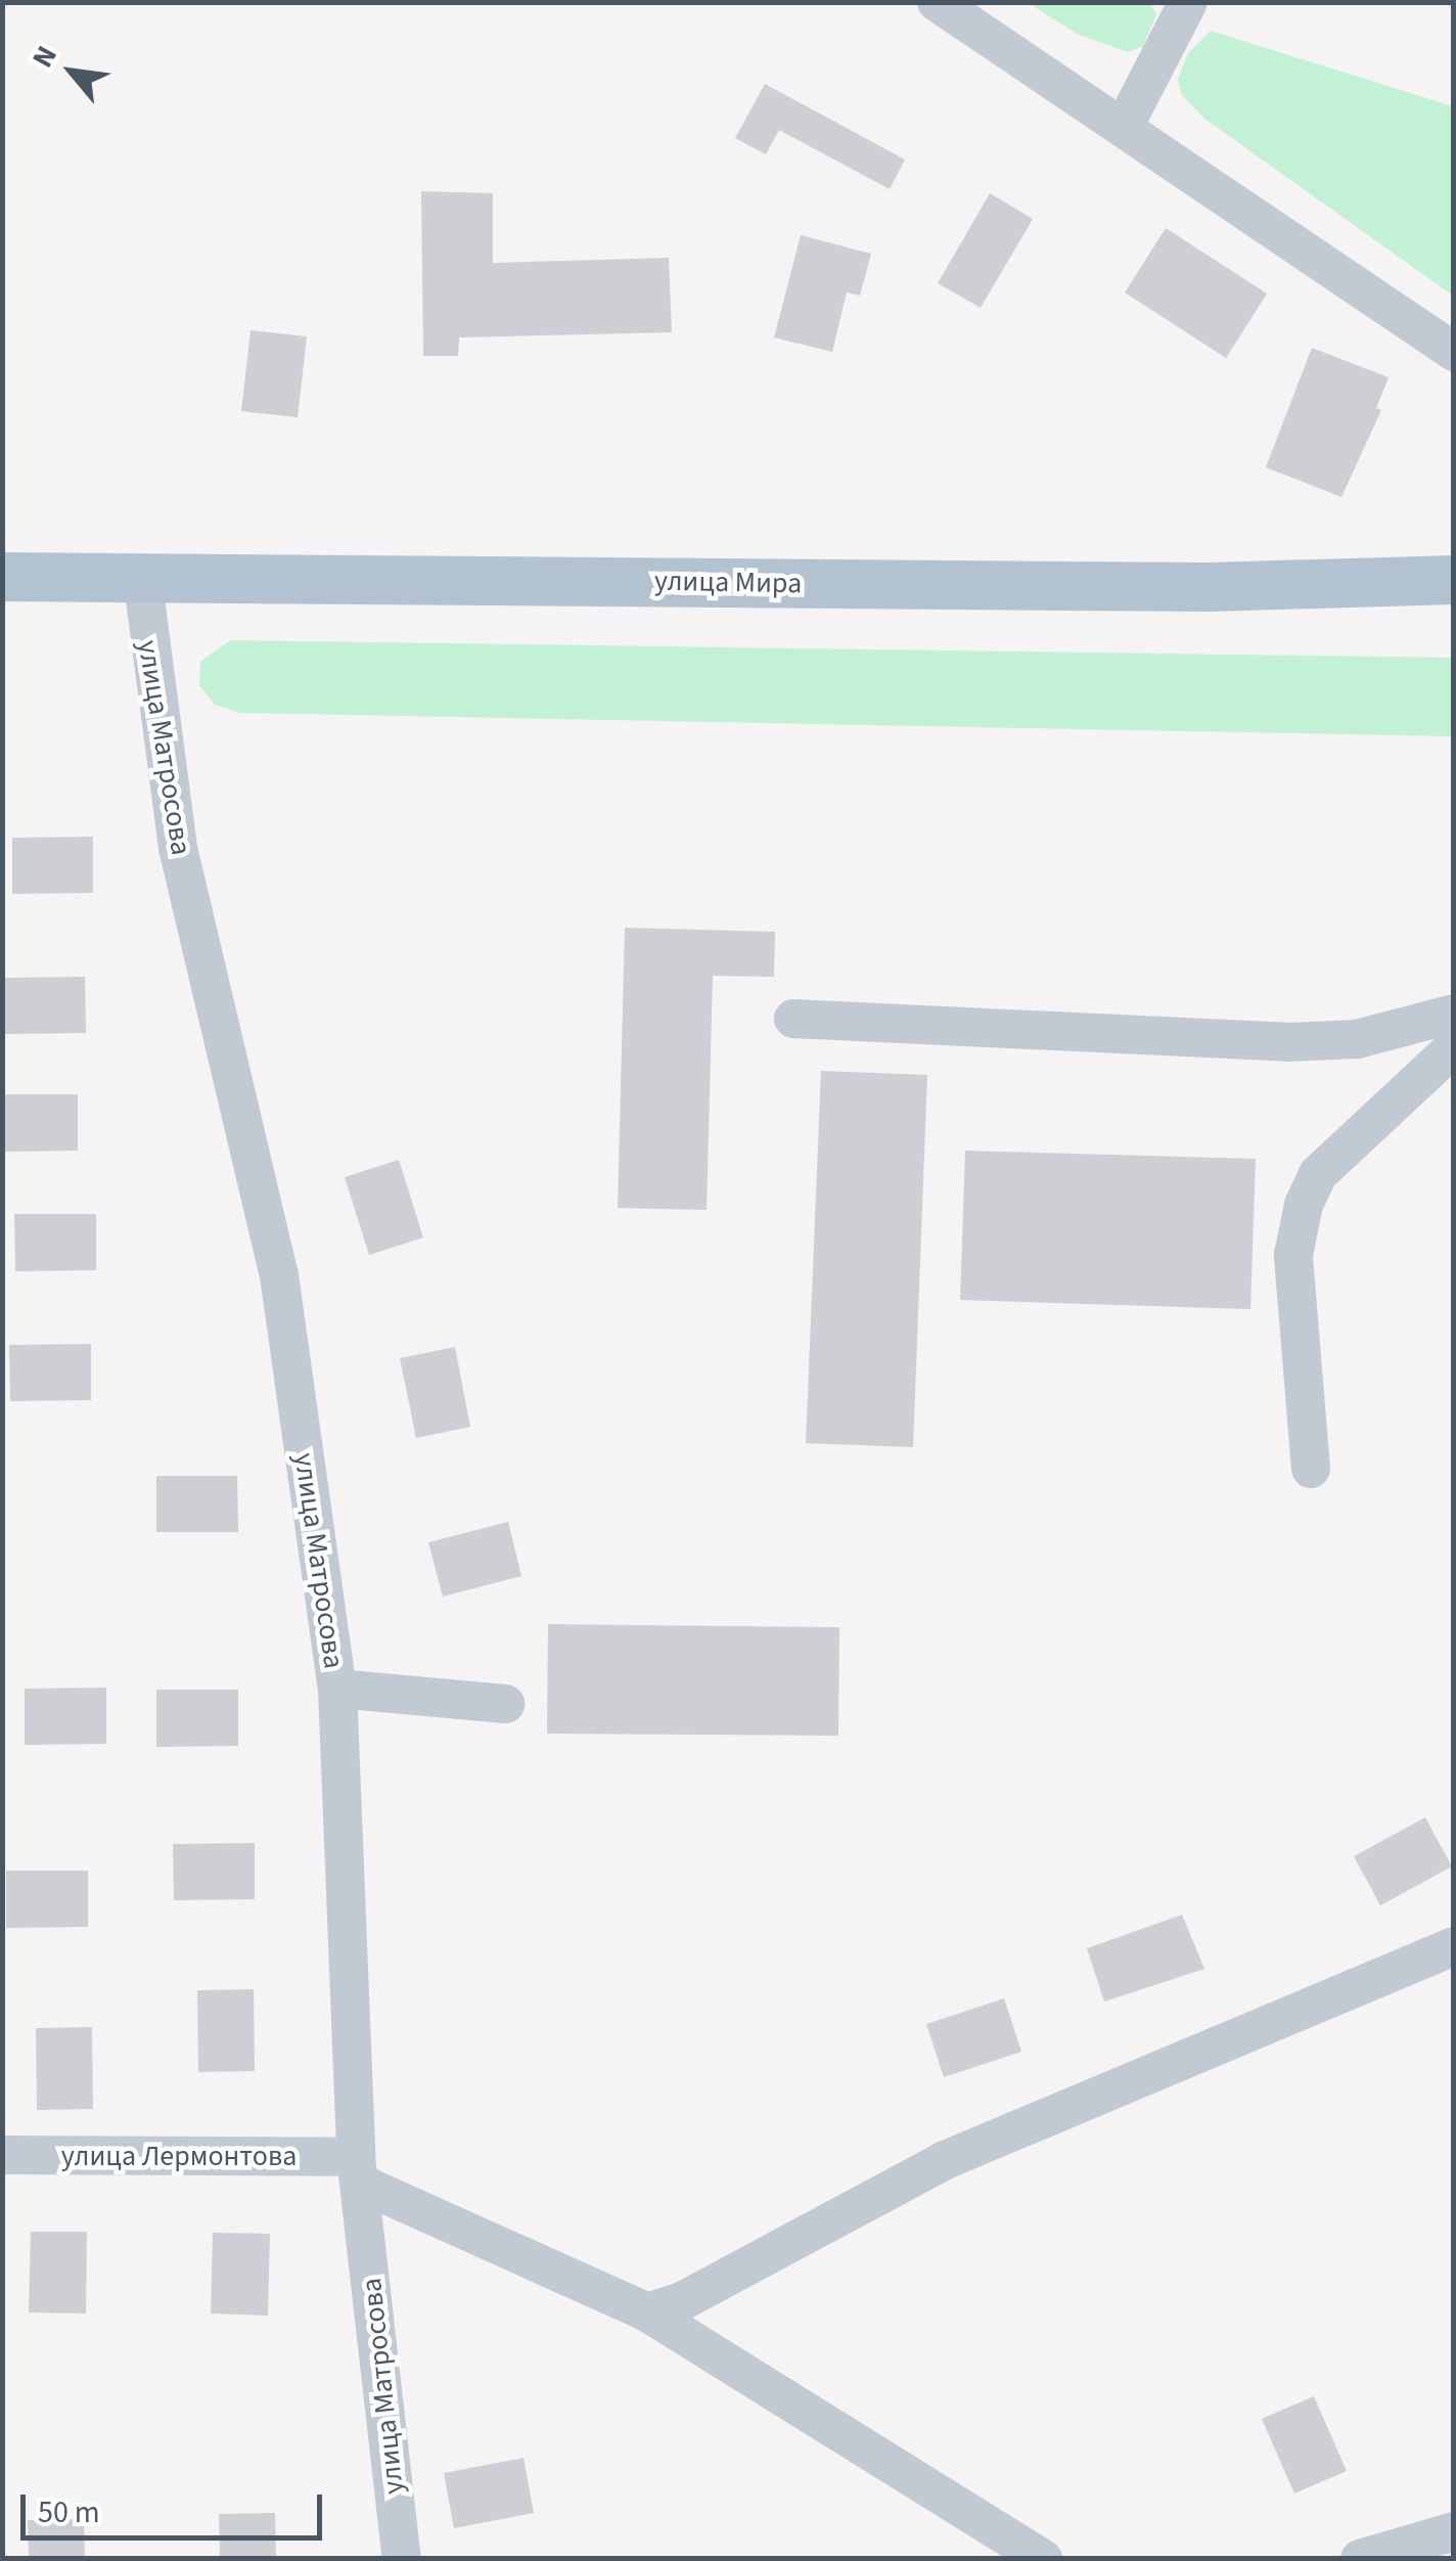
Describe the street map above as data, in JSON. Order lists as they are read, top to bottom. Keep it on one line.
{"streets":{"main road":["улица Мира"],"street":["улица Матросова","улица Лермонтова"]},"crossings":[["улица Мира","улица Матросова"],["улица Матросова","улица Лермонтова"]],"scale_bar":"50 m","north":"top left"}
